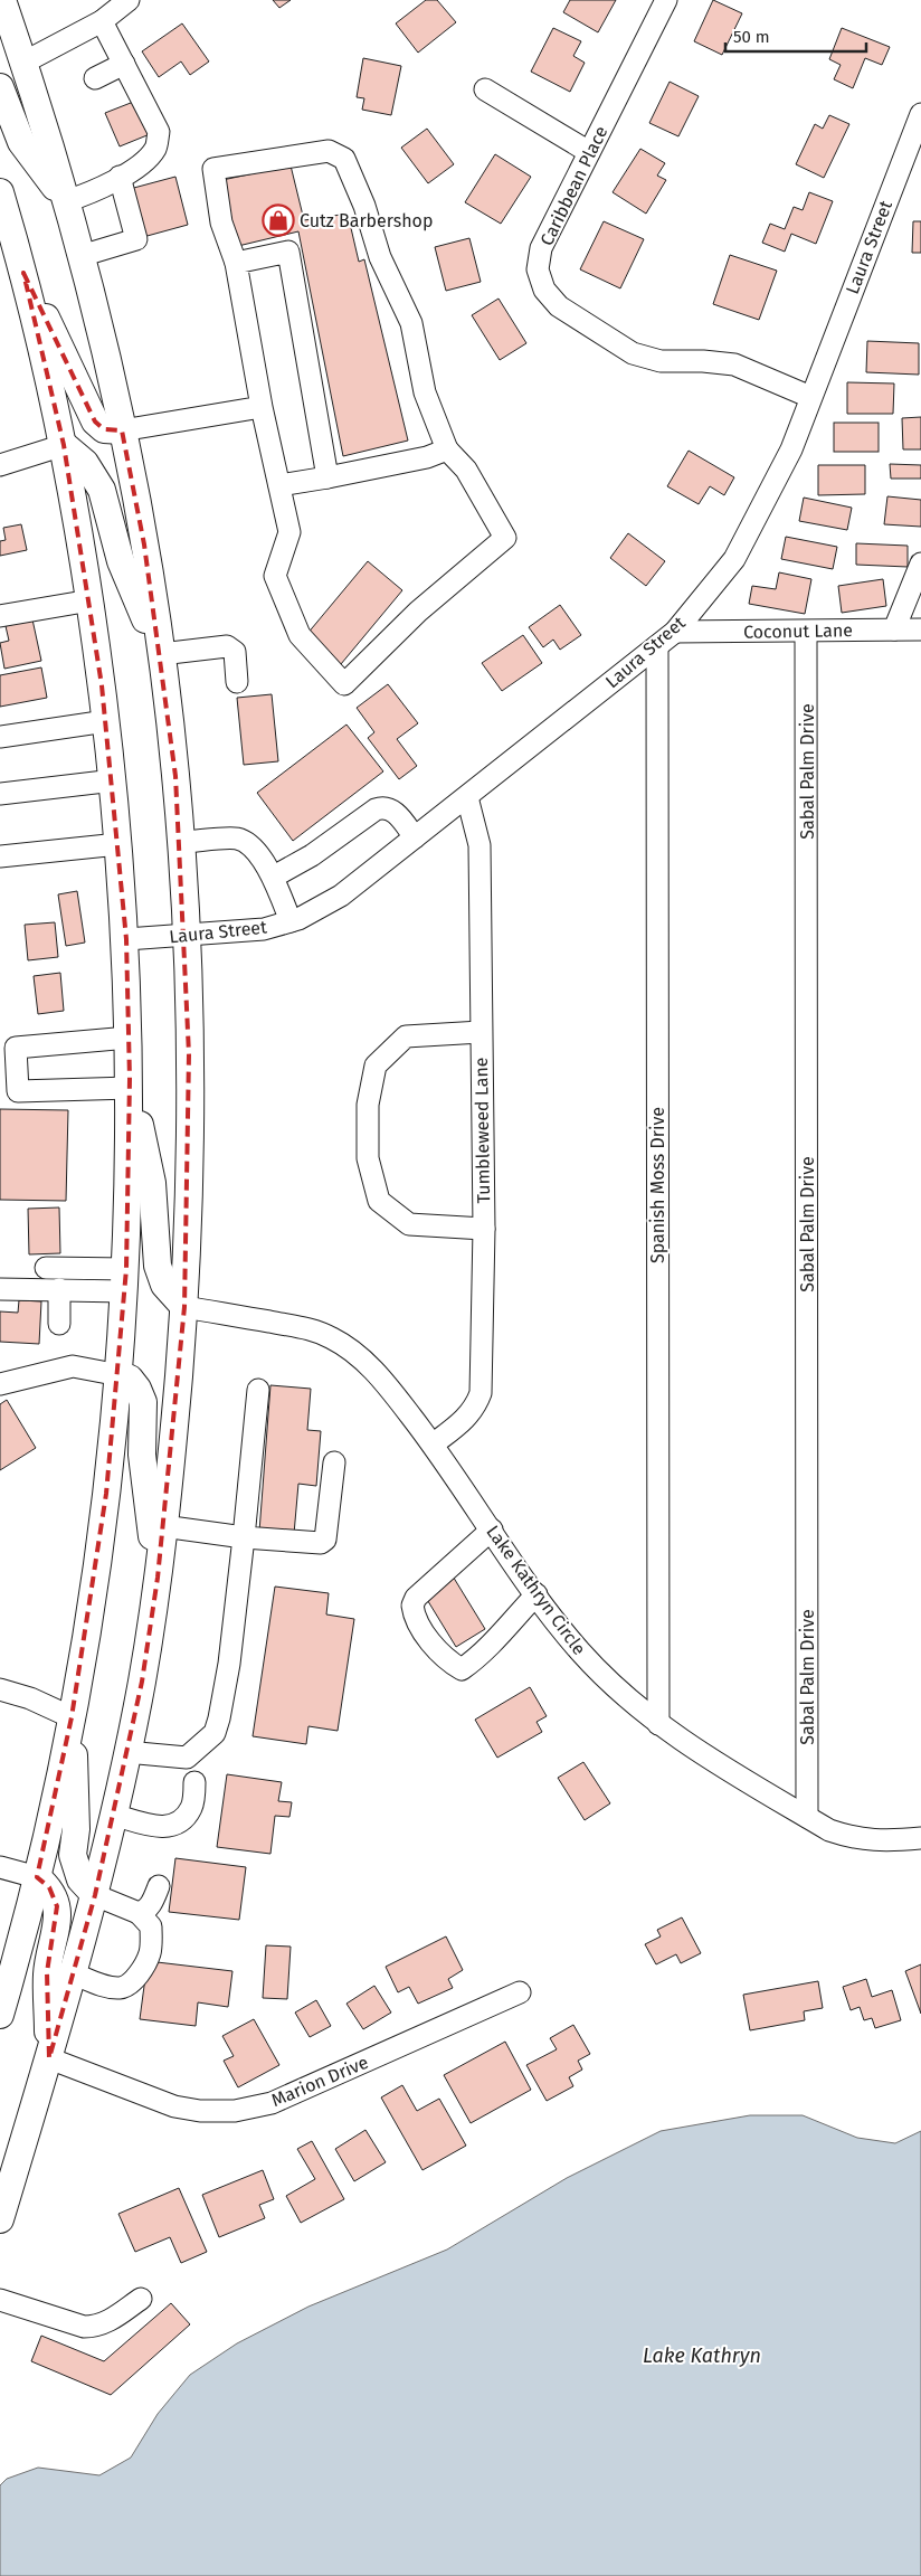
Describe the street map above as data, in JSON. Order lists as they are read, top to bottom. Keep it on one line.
{"streets":{"street":["Caribbean Place","Laura Street","Coconut Lane","Sabal Palm Drive","Tumbleweed Lane","Spanish Moss Drive","Lake Kathryn Circle","Marion Drive"]},"crossings":[["Caribbean Place","Laura Street"],["Laura Street","Coconut Lane"],["Laura Street","Tumbleweed Lane"],["Laura Street","Spanish Moss Drive"],["Coconut Lane","Sabal Palm Drive"],["Sabal Palm Drive","Lake Kathryn Circle"],["Tumbleweed Lane","Lake Kathryn Circle"],["Spanish Moss Drive","Lake Kathryn Circle"]],"water":["Lake Kathryn"],"places":{"shop":["Cutz Barbershop"]},"scale_bar":"50 m"}
